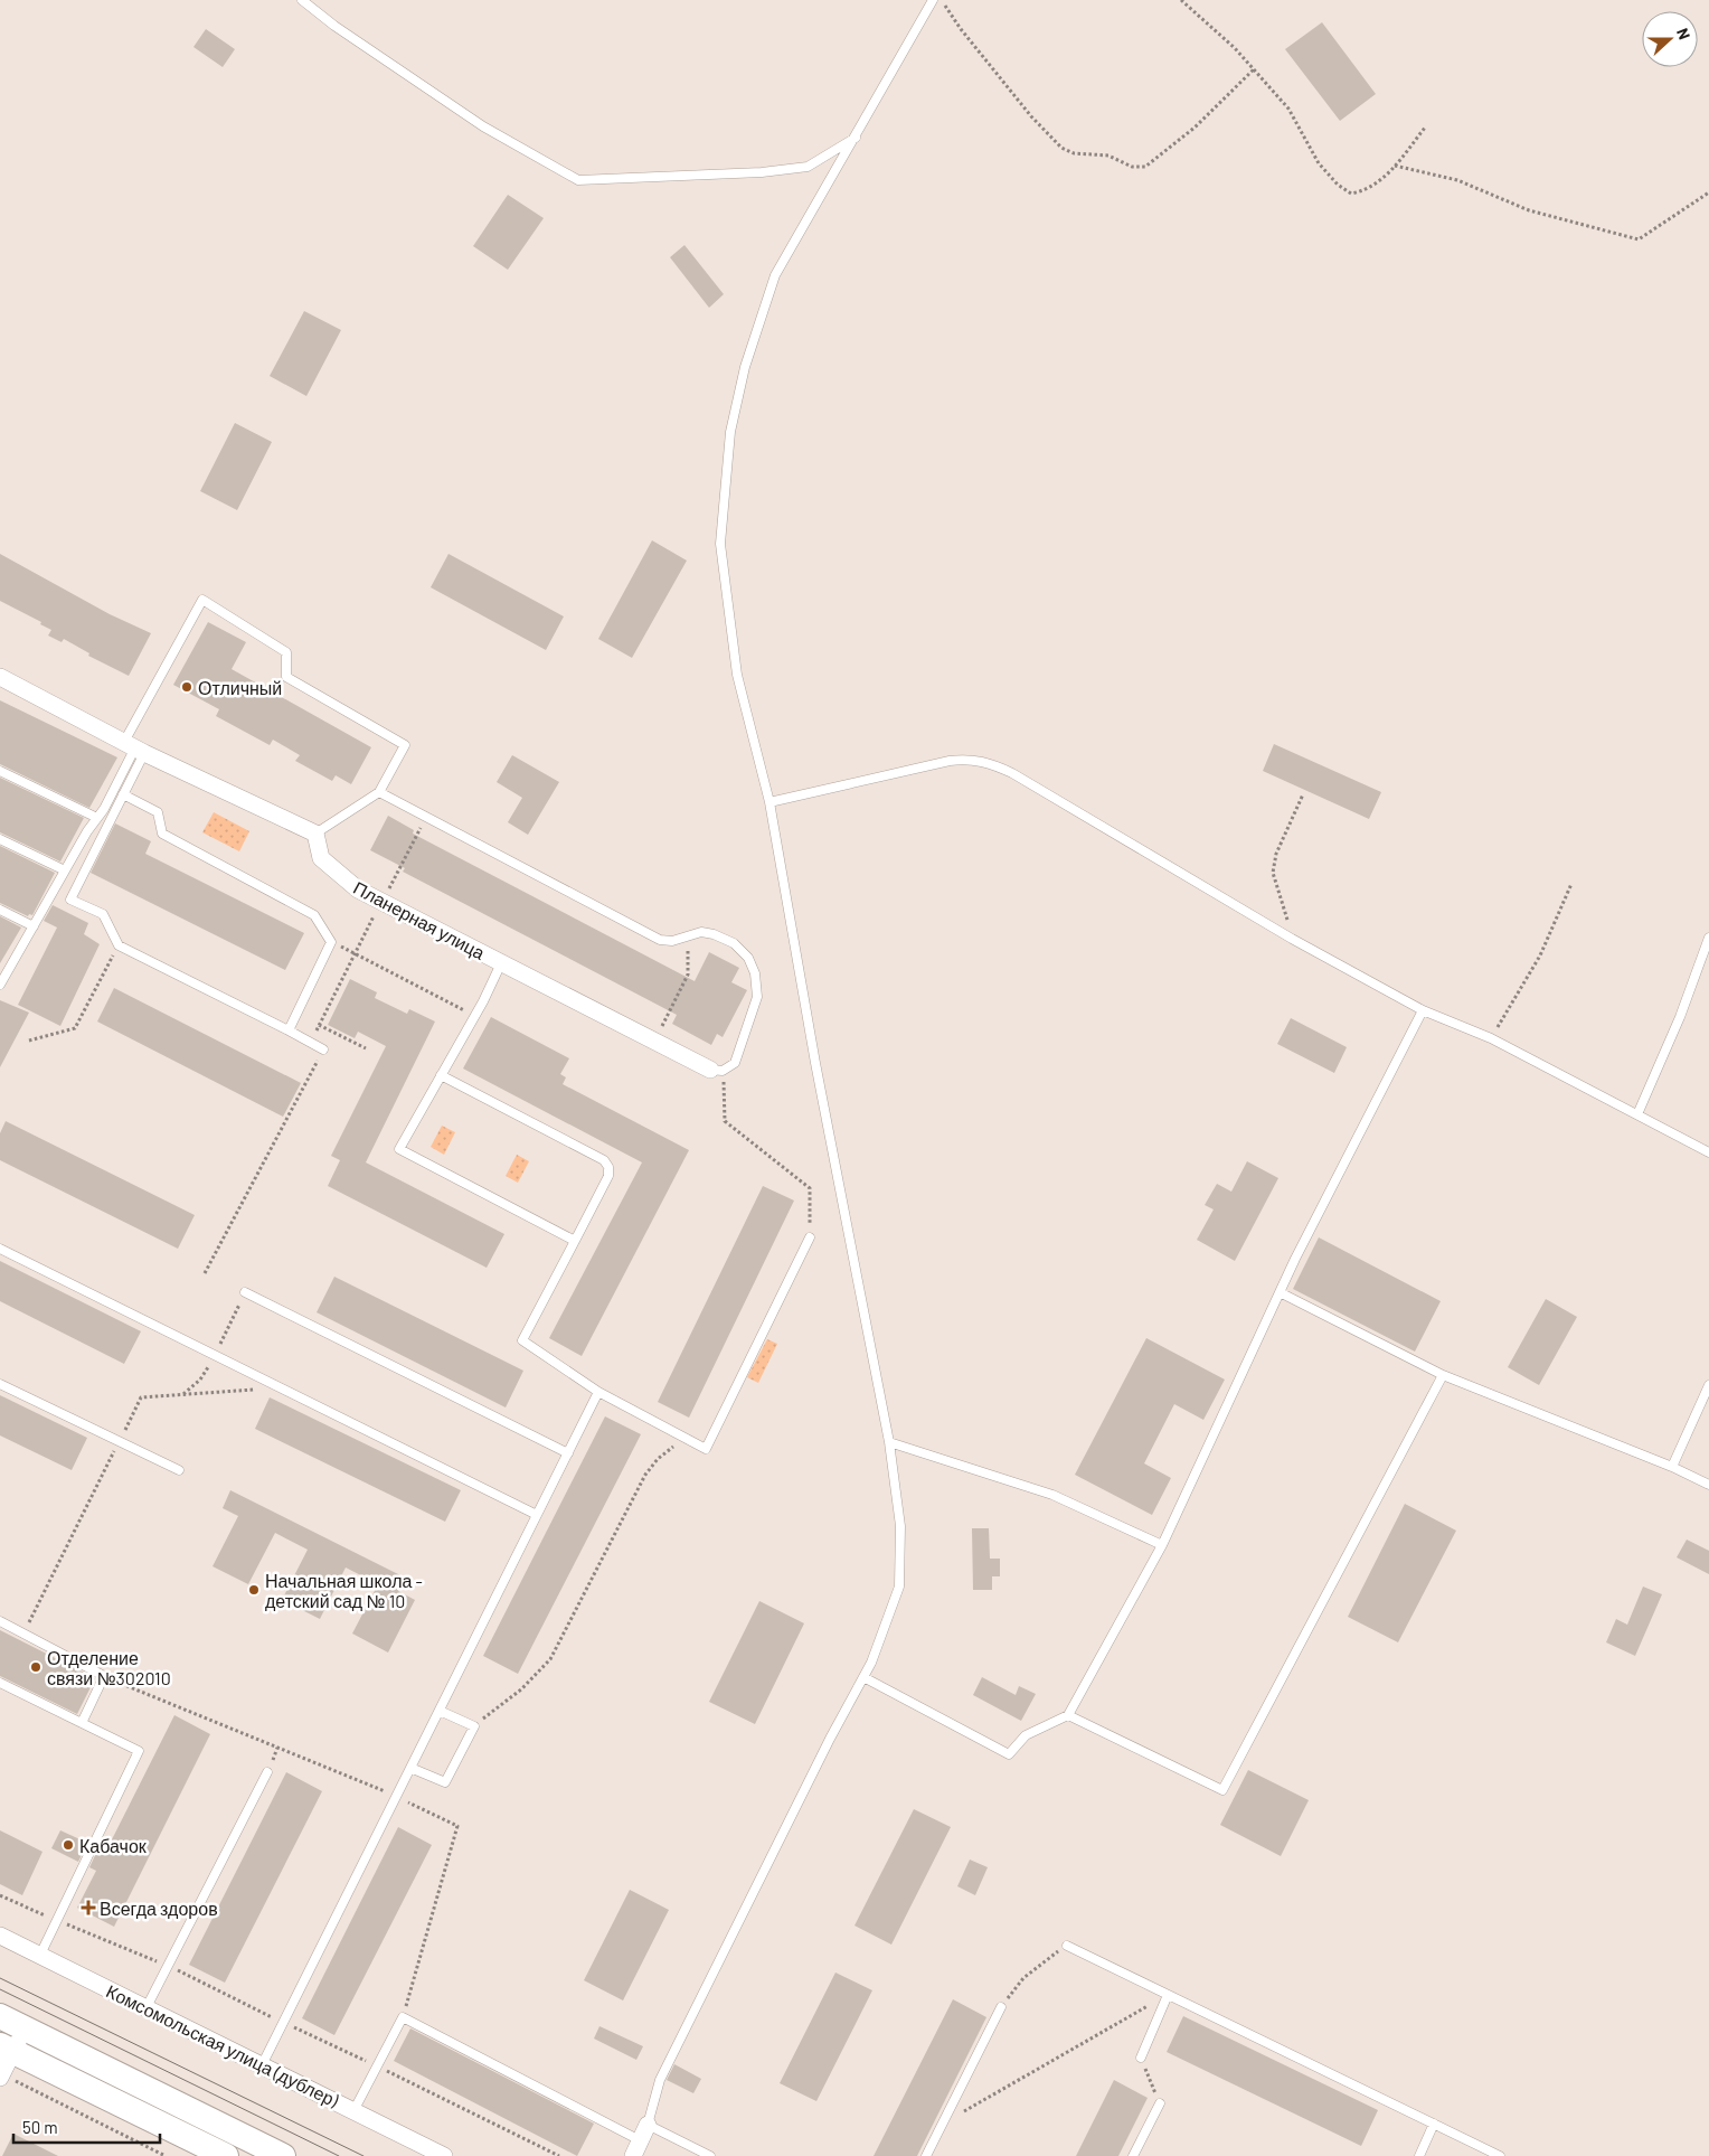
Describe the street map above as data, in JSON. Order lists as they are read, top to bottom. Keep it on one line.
{"streets":{"street":["Планерная улица","Комсомольская улица (дублер)"]},"places":{"other":["Отличный","Начальная школа - детский сад № 10","Отделение связи №302010","Кабачок"],"health":["Всегда здоров"]},"scale_bar":"50 m","north":"right"}
